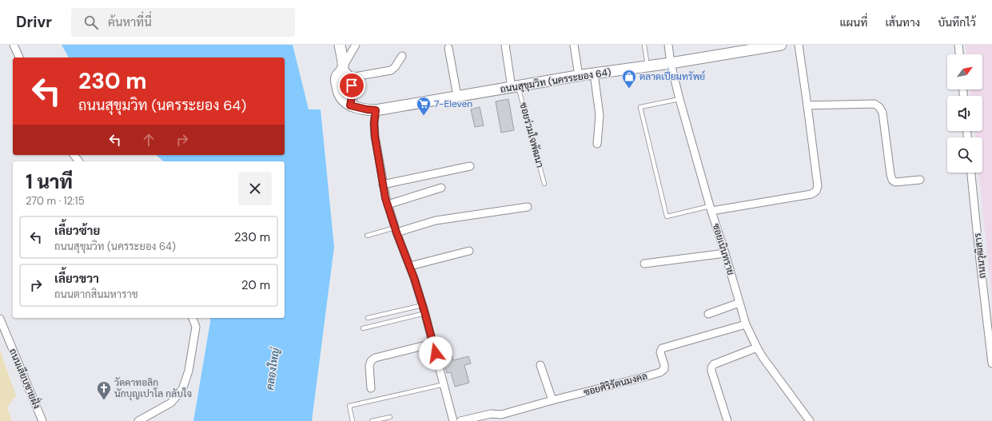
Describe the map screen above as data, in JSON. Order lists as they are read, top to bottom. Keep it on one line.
{"streets":{"street":["ถนนสุขุมวิท (นครระยอง 64)","ซอยเนินทราย","ถนนวุฒิสาร","ถนนเลียบชายฝั่ง","ซอยศิริรัตนมงคล"],"lane":["ซอยร่วมใจพัฒนา"]},"crossings":[["ถนนสุขุมวิท (นครระยอง 64)","ซอยร่วมใจพัฒนา"],["ถนนสุขุมวิท (นครระยอง 64)","ซอยเนินทราย"],["ซอยเนินทราย","ซอยศิริรัตนมงคล"]],"water":["คลองใหญ่"],"places":{"shop":["ตลาดเปี่ยมทรัพย์"],"supermarket":["7-Eleven"],"church":["วัดคาทอลิก นักบุญเปาโล กลับใจ"]},"north":"top right","page":{"header":"Drivr","search":"ค้นหาที่นี่","nav":["แผนที่","เส้นทาง","บันทึกไว้"],"turn":["230 m","ถนนสุขุมวิท (นครระยอง 64)"],"heading":["1 นาที","270 m · 12:15"],"list":[{"name":"เลี้ยวซ้าย","note":"ถนนสุขุมวิท (นครระยอง 64)","value":"230 m"},{"name":"เลี้ยวขวา","note":"ถนนตากสินมหาราช","value":"20 m"}]}}
